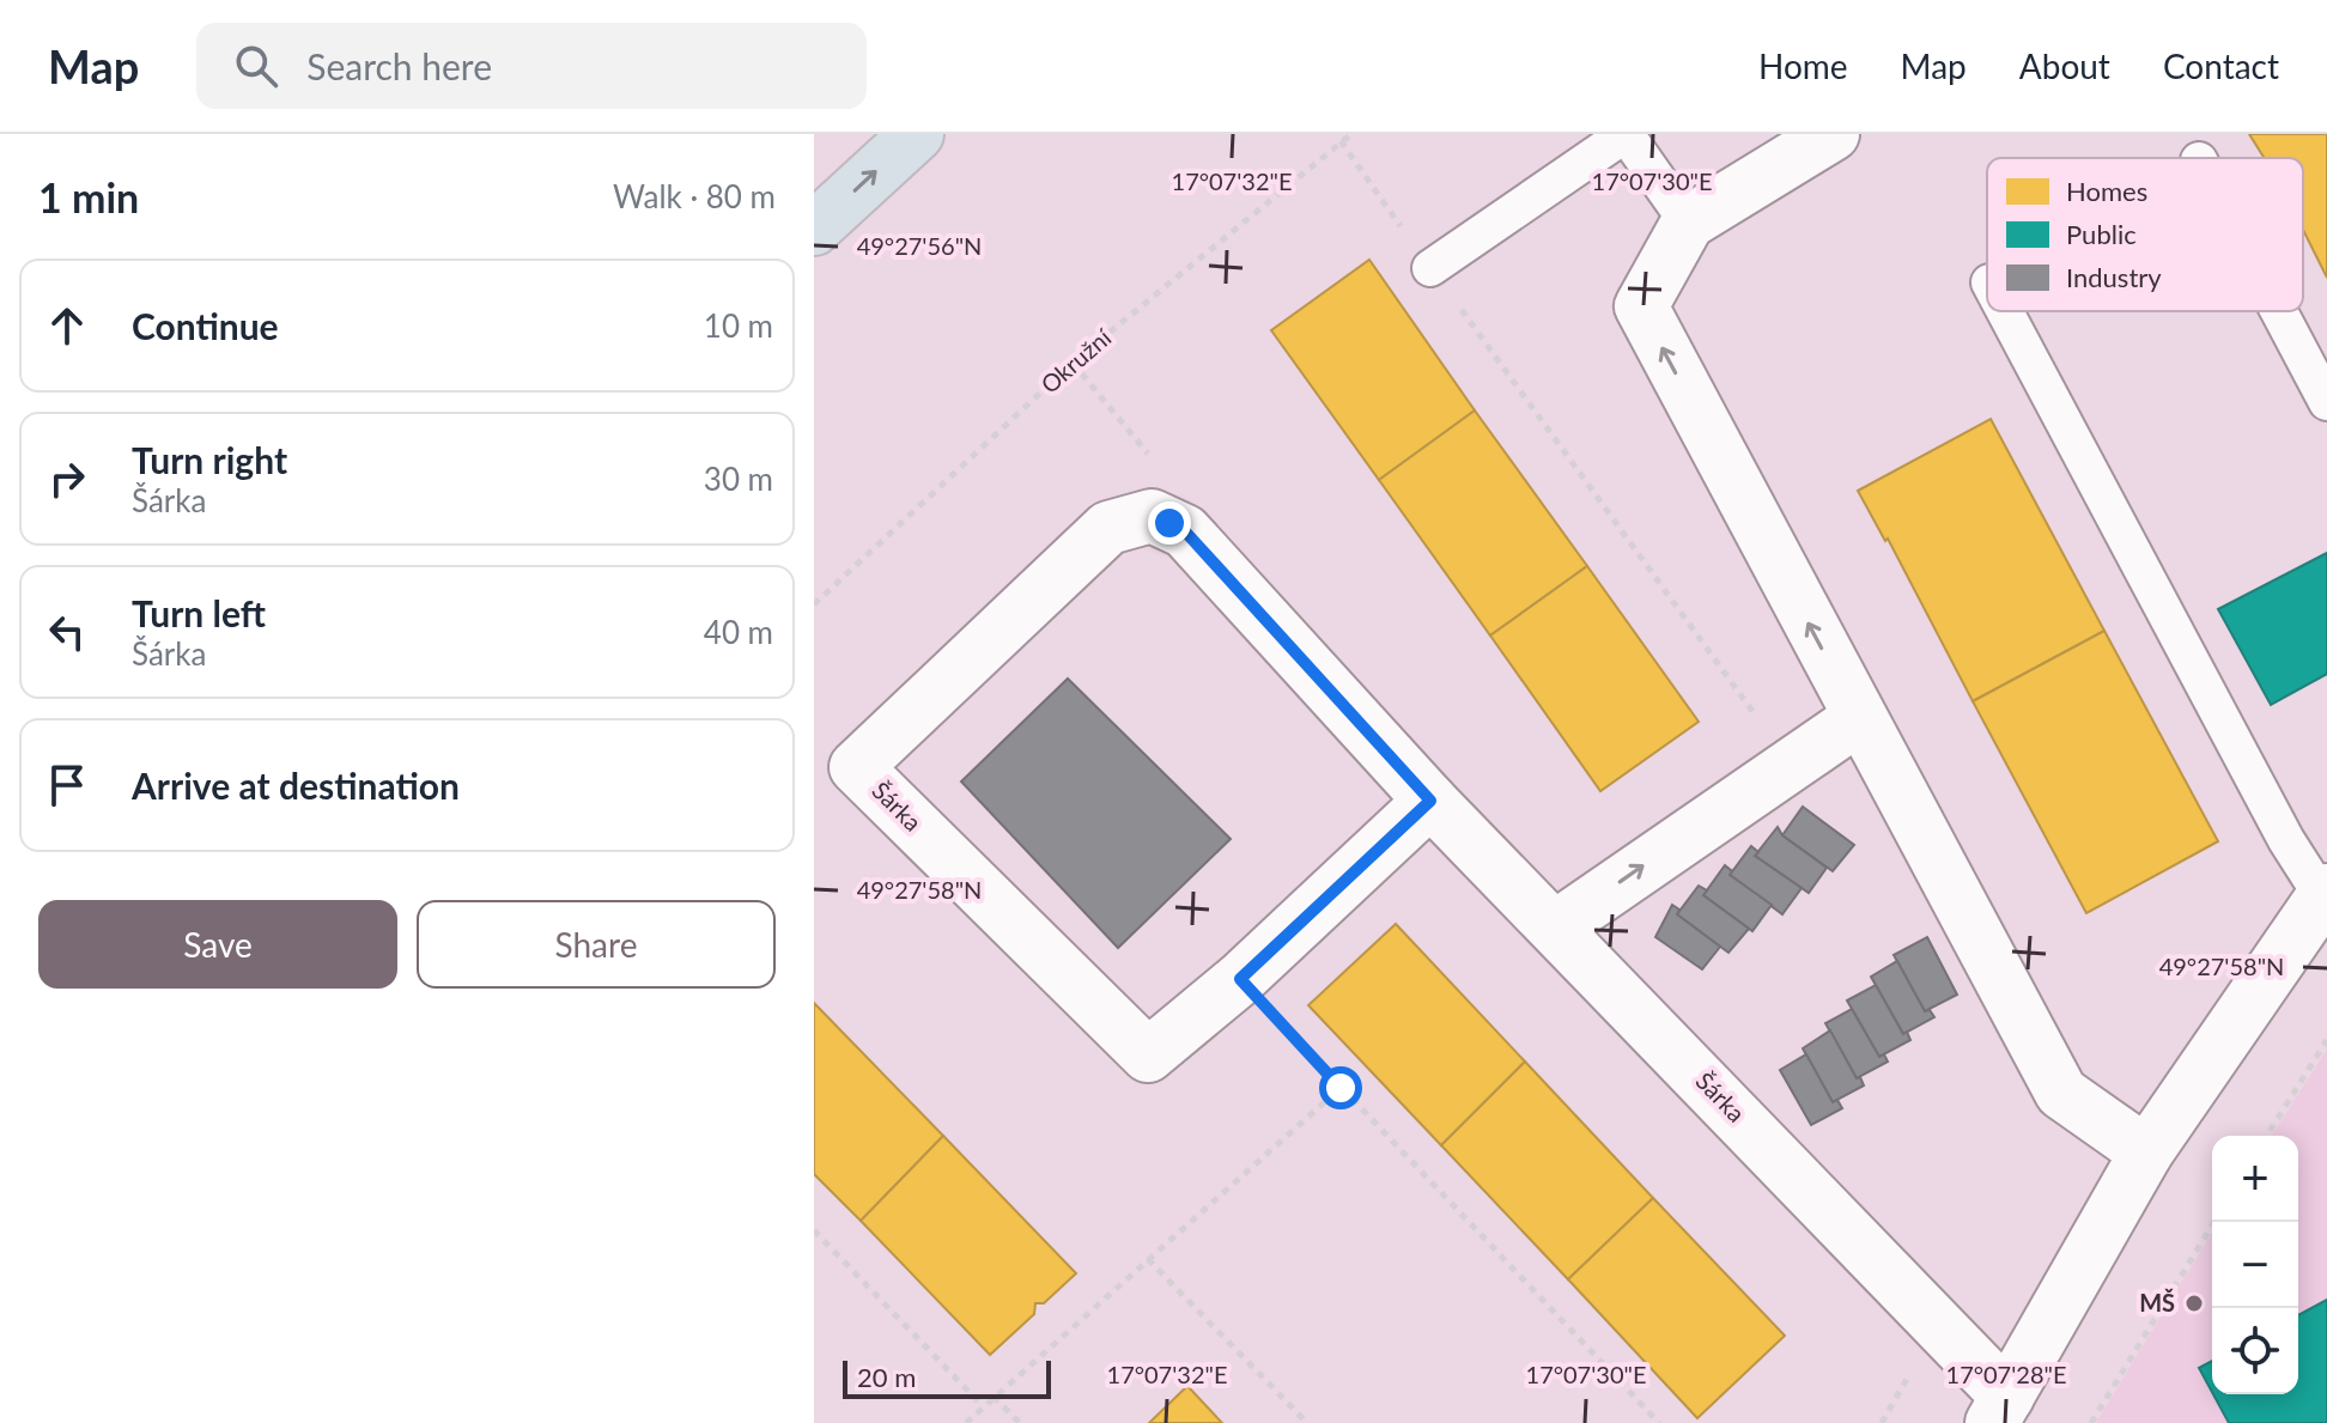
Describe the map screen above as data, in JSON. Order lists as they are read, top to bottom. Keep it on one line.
{"streets":{"street":["Šárka"],"path":["Okružní"]},"places":["MŠ"],"legend":["Homes","Public","Industry"],"scale_bar":"20 m","page":{"header":"Map","search":"Search here","nav":["Home","Map","About","Contact"],"heading":["1 min","Walk · 80 m"],"list":[["Continue","10 m"],["Turn right","Šárka","30 m"],["Turn left","Šárka","40 m"],"Arrive at destination"],"buttons":["Save","Share"],"map_buttons":["+","−"],"scale":"20 m"},"coordinates":["17°07'32\"E","17°07'30\"E","49°27'56\"N","49°27'58\"N","17°07'28\"E"]}
